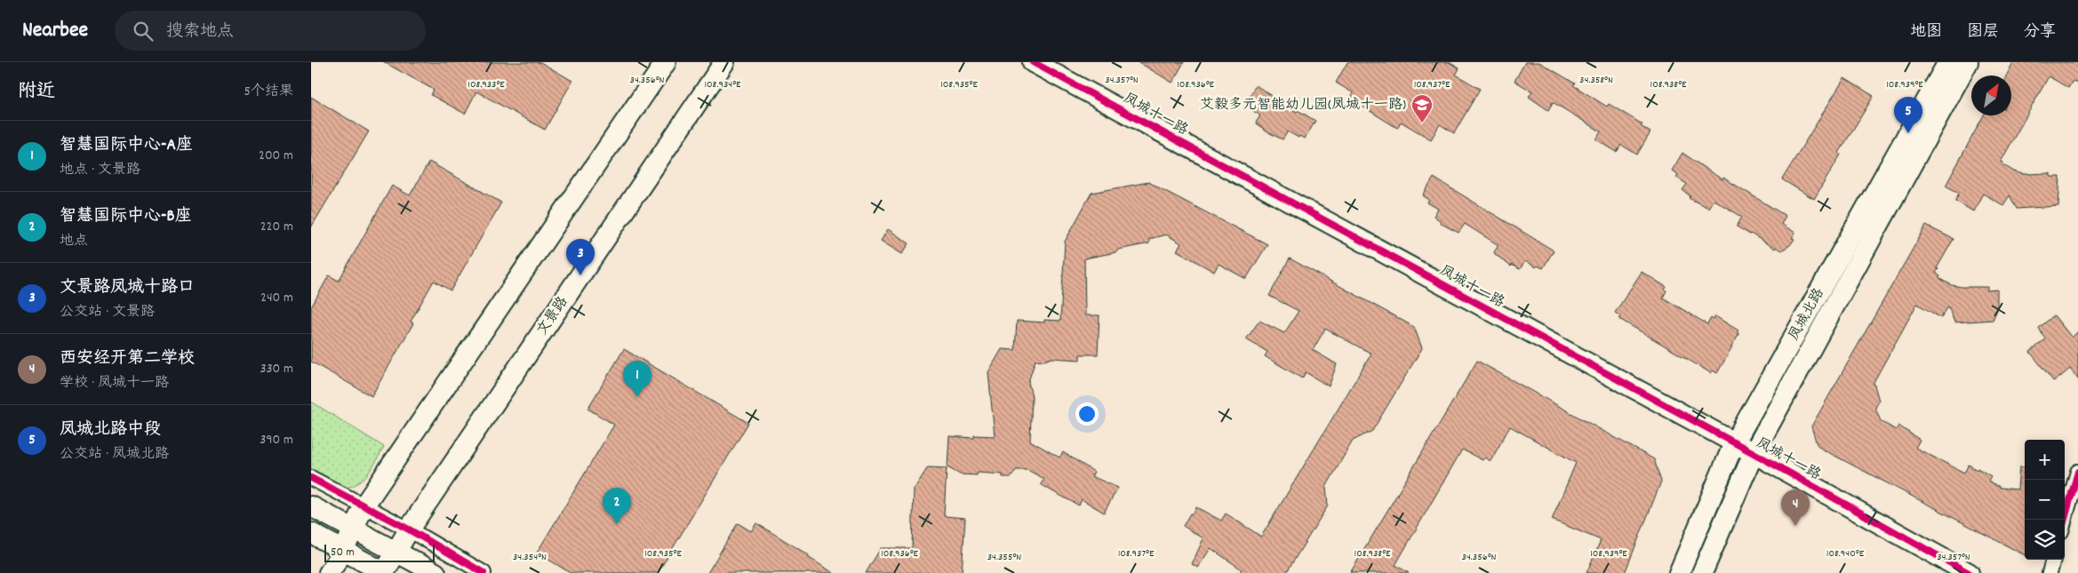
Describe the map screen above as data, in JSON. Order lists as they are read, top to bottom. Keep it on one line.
{"streets":{"main road":["凤城十一路","凤城北路","文景路"]},"crossings":[["凤城十一路","凤城北路"]],"places":{"school or university":["艾毅多元智能幼儿园(凤城十一路)"]},"scale_bar":"50 m","north":"top right","page":{"header":"Nearbee","search":"搜索地点","nav":["地图","图层","分享"],"heading":["附近","5个结果"],"pins":["5","3","1","2","4"],"list":[{"mark":"1","name":"智慧国际中心-A座","note":"地点 · 文景路","value":"200 m"},{"mark":"2","name":"智慧国际中心-B座","note":"地点","value":"220 m"},{"mark":"3","name":"文景路凤城十路口","note":"公交站 · 文景路","value":"240 m"},{"mark":"4","name":"西安经开第二学校","note":"学校 · 凤城十一路","value":"330 m"},{"mark":"5","name":"凤城北路中段","note":"公交站 · 凤城北路","value":"390 m"}],"map_buttons":["+","−"],"scale":"50 m"},"coordinates":["34.358°N","34.356°N","34.357°N","108.933°E","108.934°E","108.935°E","108.936°E","108.937°E","108.938°E","108.939°E","108.940°E","34.354°N","34.355°N"]}
